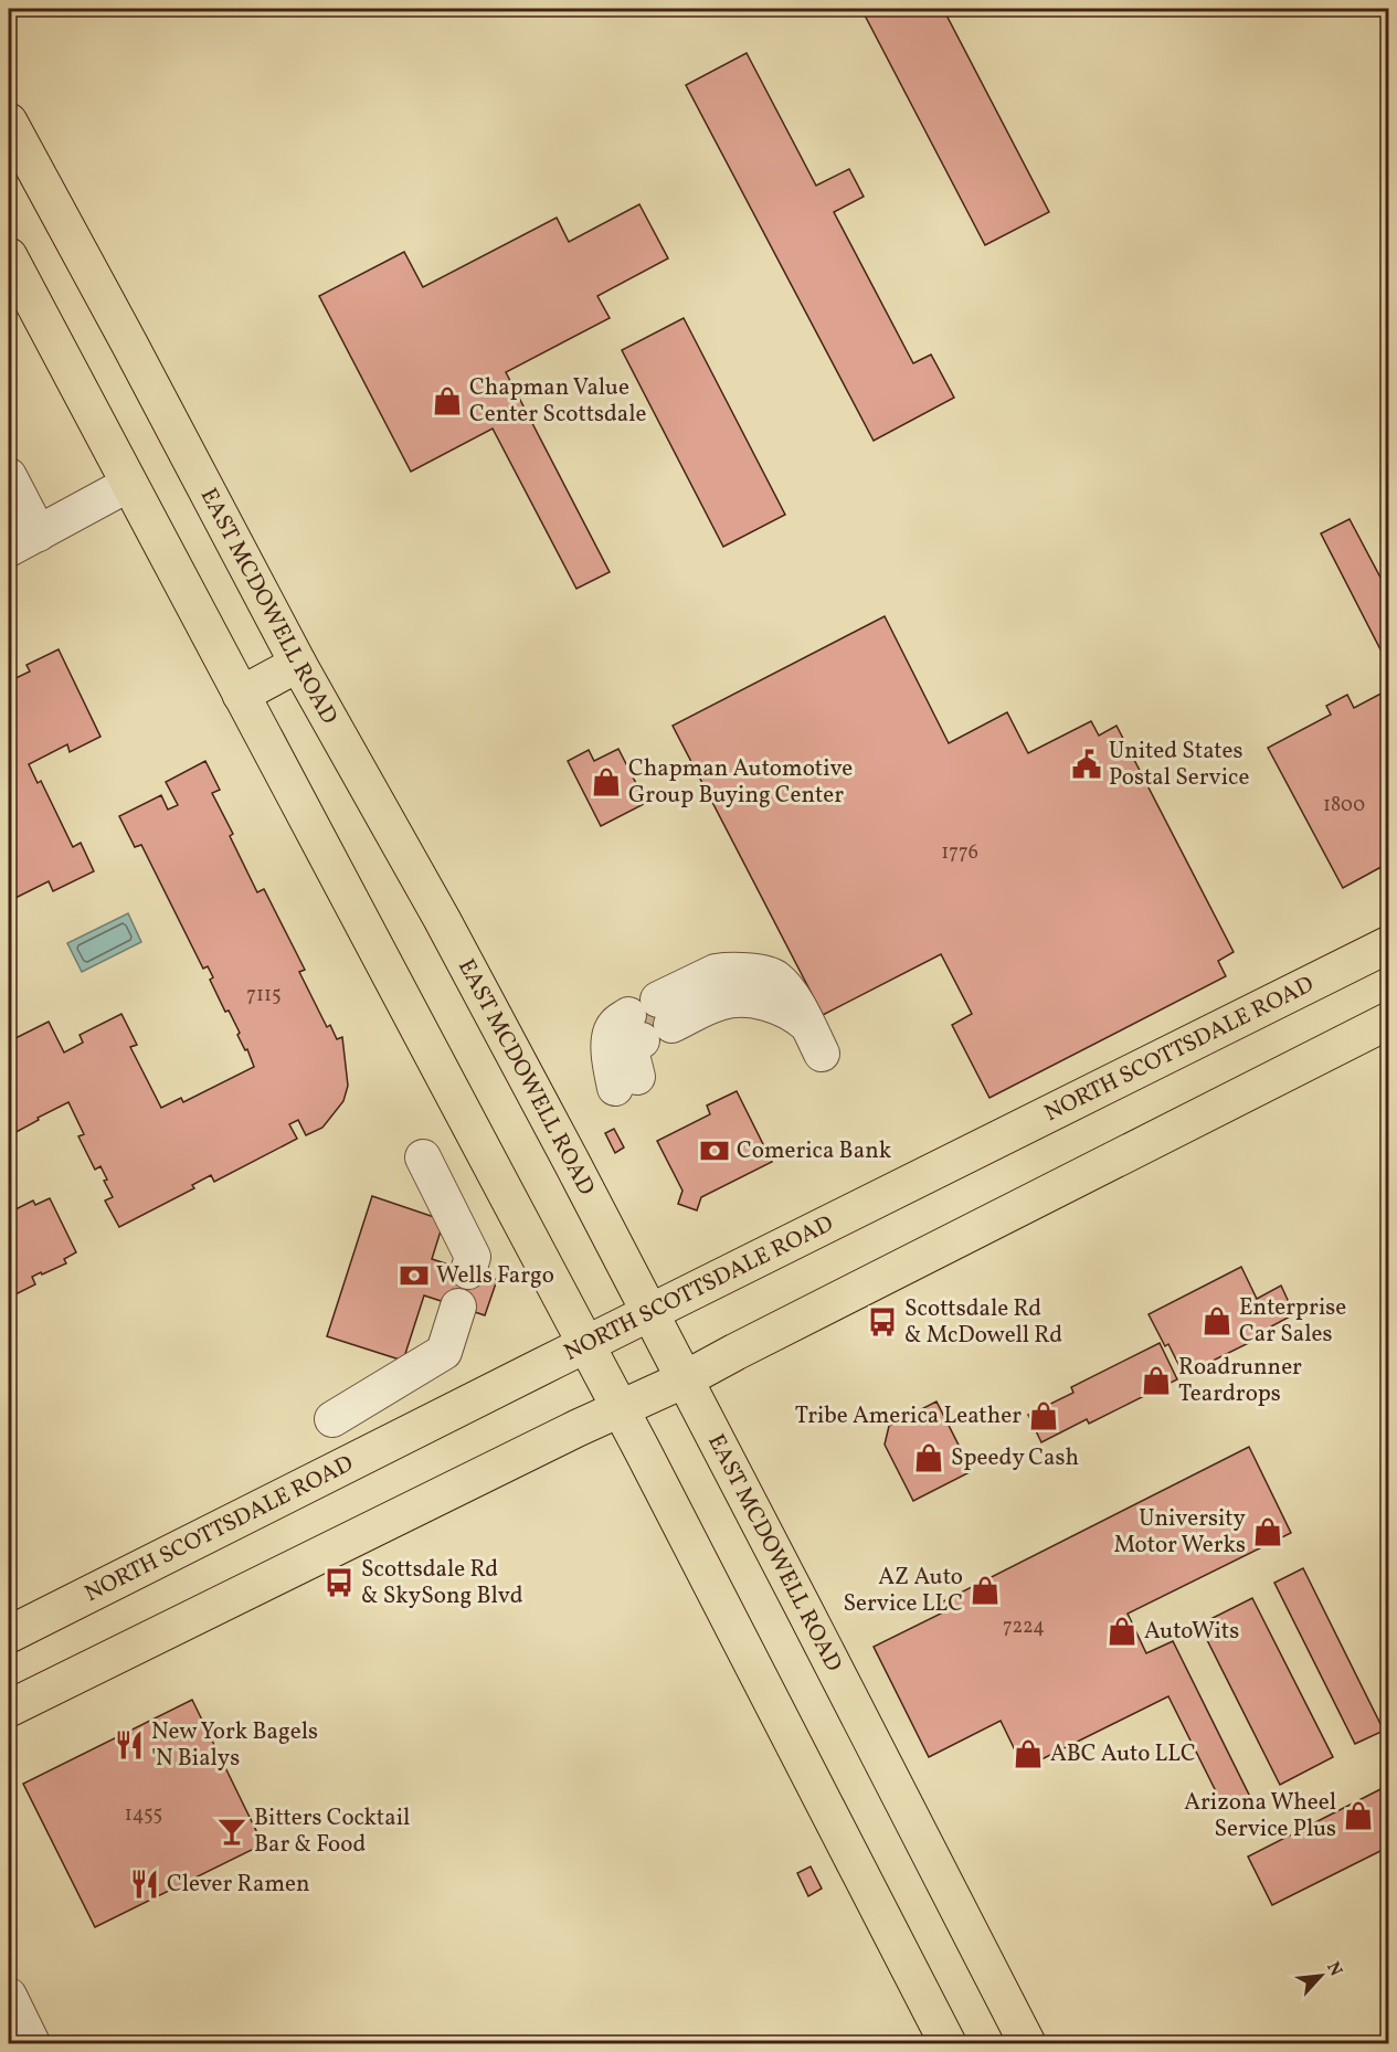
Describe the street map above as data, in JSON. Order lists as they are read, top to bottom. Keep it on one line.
{"streets":{"main road":["EAST MCDOWELL ROAD","NORTH SCOTTSDALE ROAD"]},"crossings":[["EAST MCDOWELL ROAD","NORTH SCOTTSDALE ROAD"]],"places":{"shop":["Chapman Value Center Scottsdale","Chapman Automotive Group Buying Center","Enterprise Car Sales","Roadrunner Teardrops","Tribe America Leather","Speedy Cash","University Motor Werks","AZ Auto Service LLC","AutoWits","ABC Auto LLC","Arizona Wheel Service Plus"],"public building":["United States Postal Service"],"bank":["Comerica Bank","Wells Fargo"],"bus stop":["Scottsdale Rd & McDowell Rd","Scottsdale Rd & SkySong Blvd"],"restaurant":["New York Bagels 'N Bialys","Clever Ramen"],"bar":["Bitters Cocktail Bar & Food"]},"house_numbers":["1800","1776","7115","7224","1455"],"north":"top right"}
